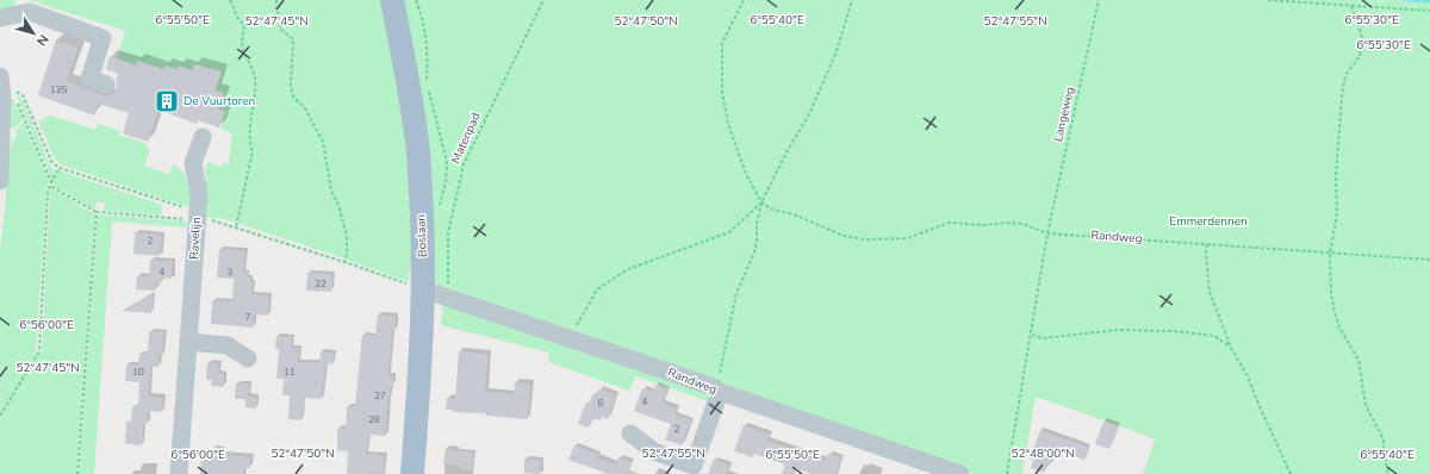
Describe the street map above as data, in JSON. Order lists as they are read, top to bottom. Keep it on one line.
{"streets":{"main road":["Boslaan"],"street":["Randweg","Ravelijn"],"path":["Langeweg","Matenpad"]},"crossings":[["Langeweg","Randweg"],["Matenpad","Boslaan"],["Matenpad","Randweg"],["Boslaan","Randweg"]],"parks":["Emmerdennen"],"places":{"building":["De Vuurtoren"]},"house_numbers":["135","2","4","3","22","7","10","11","27","4","6","28","2"],"north":"bottom right","coordinates":["6°55'50\"E","6°55'40\"E","6°55'30\"E","52°47'45\"N","52°47'50\"N","52°47'55\"N","6°56'00\"E","52°48'00\"N"]}
